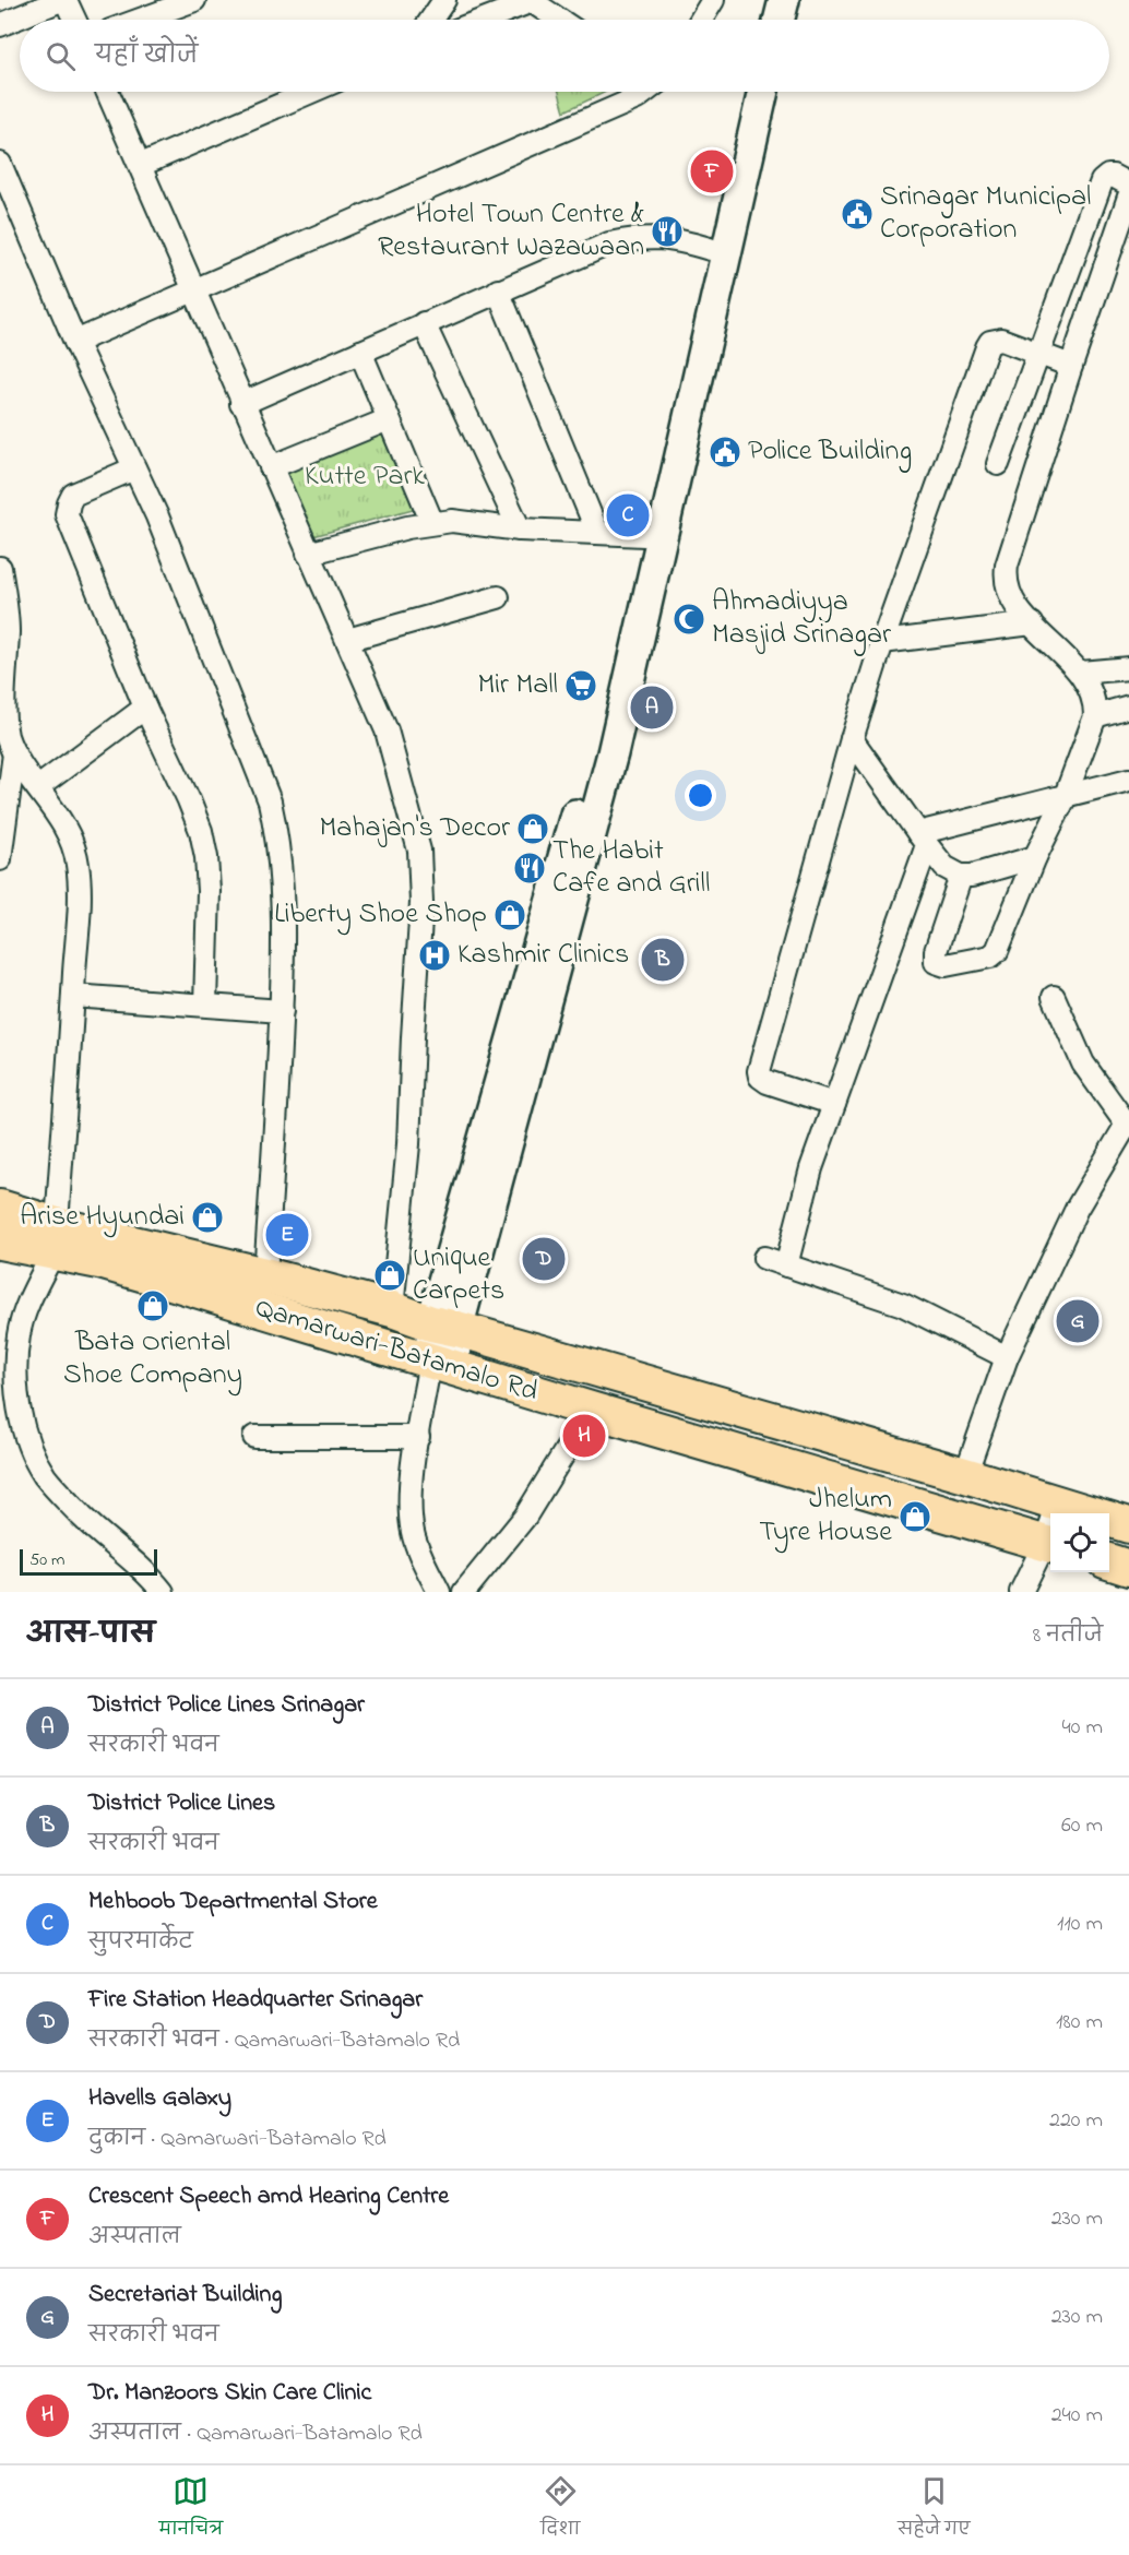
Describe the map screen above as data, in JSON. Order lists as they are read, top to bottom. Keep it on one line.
{"streets":{"main road":["Qamarwari-Batamalo Rd"]},"parks":["Kutte Park"],"places":{"public building":["Srinagar Municipal Corporation","Police Building"],"restaurant":["Hotel Town Centre & Restaurant Wazawaan","The Habit Cafe and Grill"],"mosque":["Ahmadiyya Masjid Srinagar"],"supermarket":["Mir Mall"],"shop":["Mahajan's Decor","Liberty Shoe Shop","Arise Hyundai","Unique Carpets","Bata Oriental Shoe Company","Jhelum Tyre House"],"hospital":["Kashmir Clinics"]},"scale_bar":"50 m","page":{"search":"यहाँ खोजें","pins":["F","C","A","B","E","D","G","H"],"scale":"50 m","heading":["आस-पास","8 नतीजे"],"list":[{"mark":"A","name":"District Police Lines Srinagar","note":"सरकारी भवन","value":"40 m"},{"mark":"B","name":"District Police Lines","note":"सरकारी भवन","value":"60 m"},{"mark":"C","name":"Mehboob Departmental Store","note":"सुपरमार्केट","value":"110 m"},{"mark":"D","name":"Fire Station Headquarter Srinagar","note":"सरकारी भवन · Qamarwari-Batamalo Rd","value":"180 m"},{"mark":"E","name":"Havells Galaxy","note":"दुकान · Qamarwari-Batamalo Rd","value":"220 m"},{"mark":"F","name":"Crescent Speech amd Hearing Centre","note":"अस्पताल","value":"230 m"},{"mark":"G","name":"Secretariat Building","note":"सरकारी भवन","value":"230 m"},{"mark":"H","name":"Dr. Manzoors Skin Care Clinic","note":"अस्पताल · Qamarwari-Batamalo Rd","value":"240 m"}],"nav":["मानचित्र","दिशा","सहेजे गए"]}}
